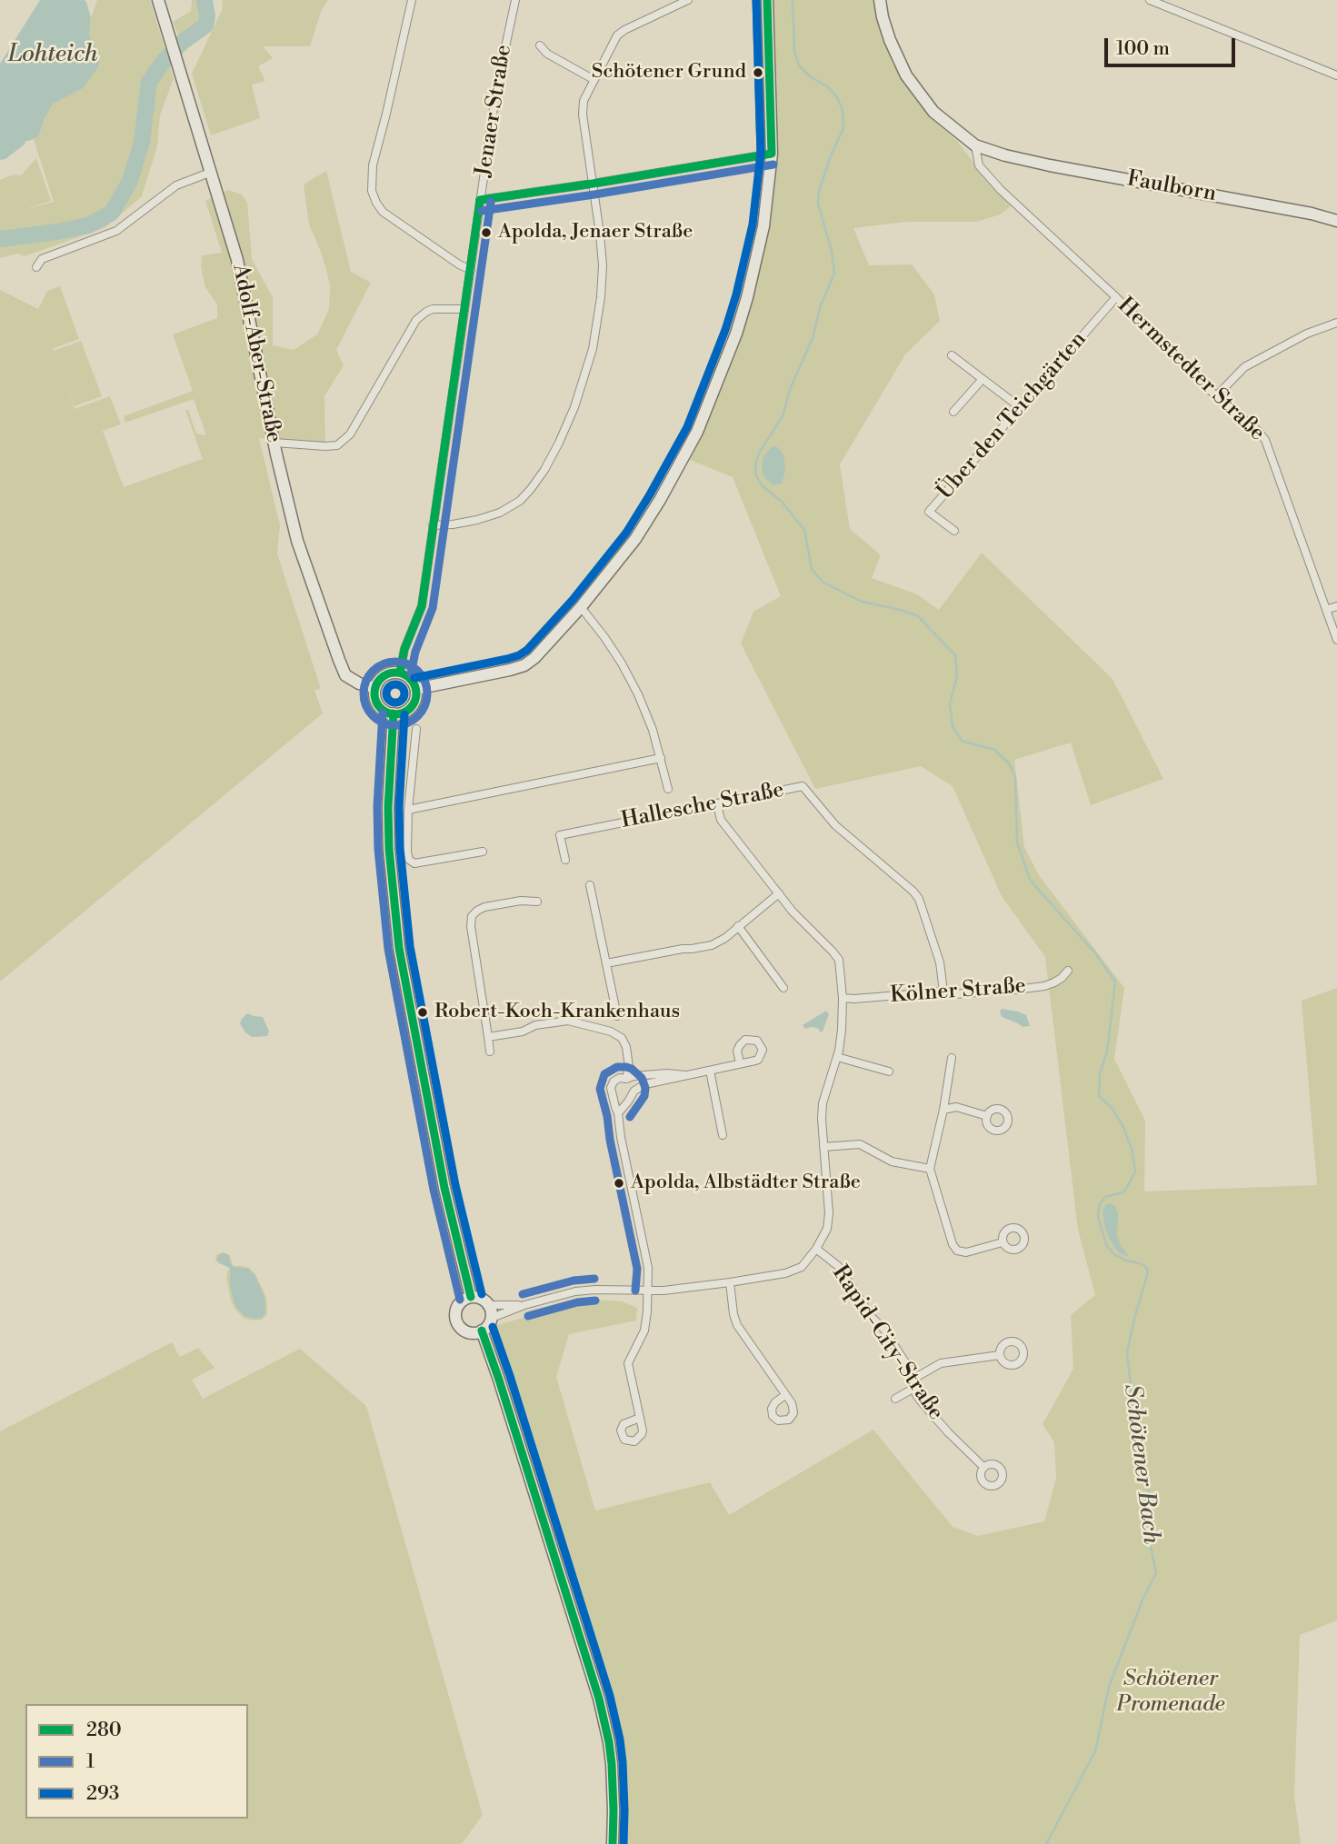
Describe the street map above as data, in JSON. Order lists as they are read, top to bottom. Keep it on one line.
{"streets":{"main road":["Faulborn","Adolf-Aber-Straße","Hermstedter Straße"],"street":["Jenaer Straße","Über den Teichgärten","Hallesche Straße","Kölner Straße","Rapid-City-Straße"]},"crossings":[["Jenaer Straße","Adolf-Aber-Straße"],["Faulborn","Hermstedter Straße"],["Hermstedter Straße","Über den Teichgärten"],["Hallesche Straße","Kölner Straße"]],"water":["Lohteich","Schötener Bach"],"parks":["Schötener Promenade"],"places":["Schötener Grund","Apolda, Jenaer Straße","Robert-Koch-Krankenhaus","Apolda, Albstädter Straße"],"lines":["transit line 280","transit line 1","transit line 293"],"legend":["280","1","293"],"scale_bar":"100 m"}
